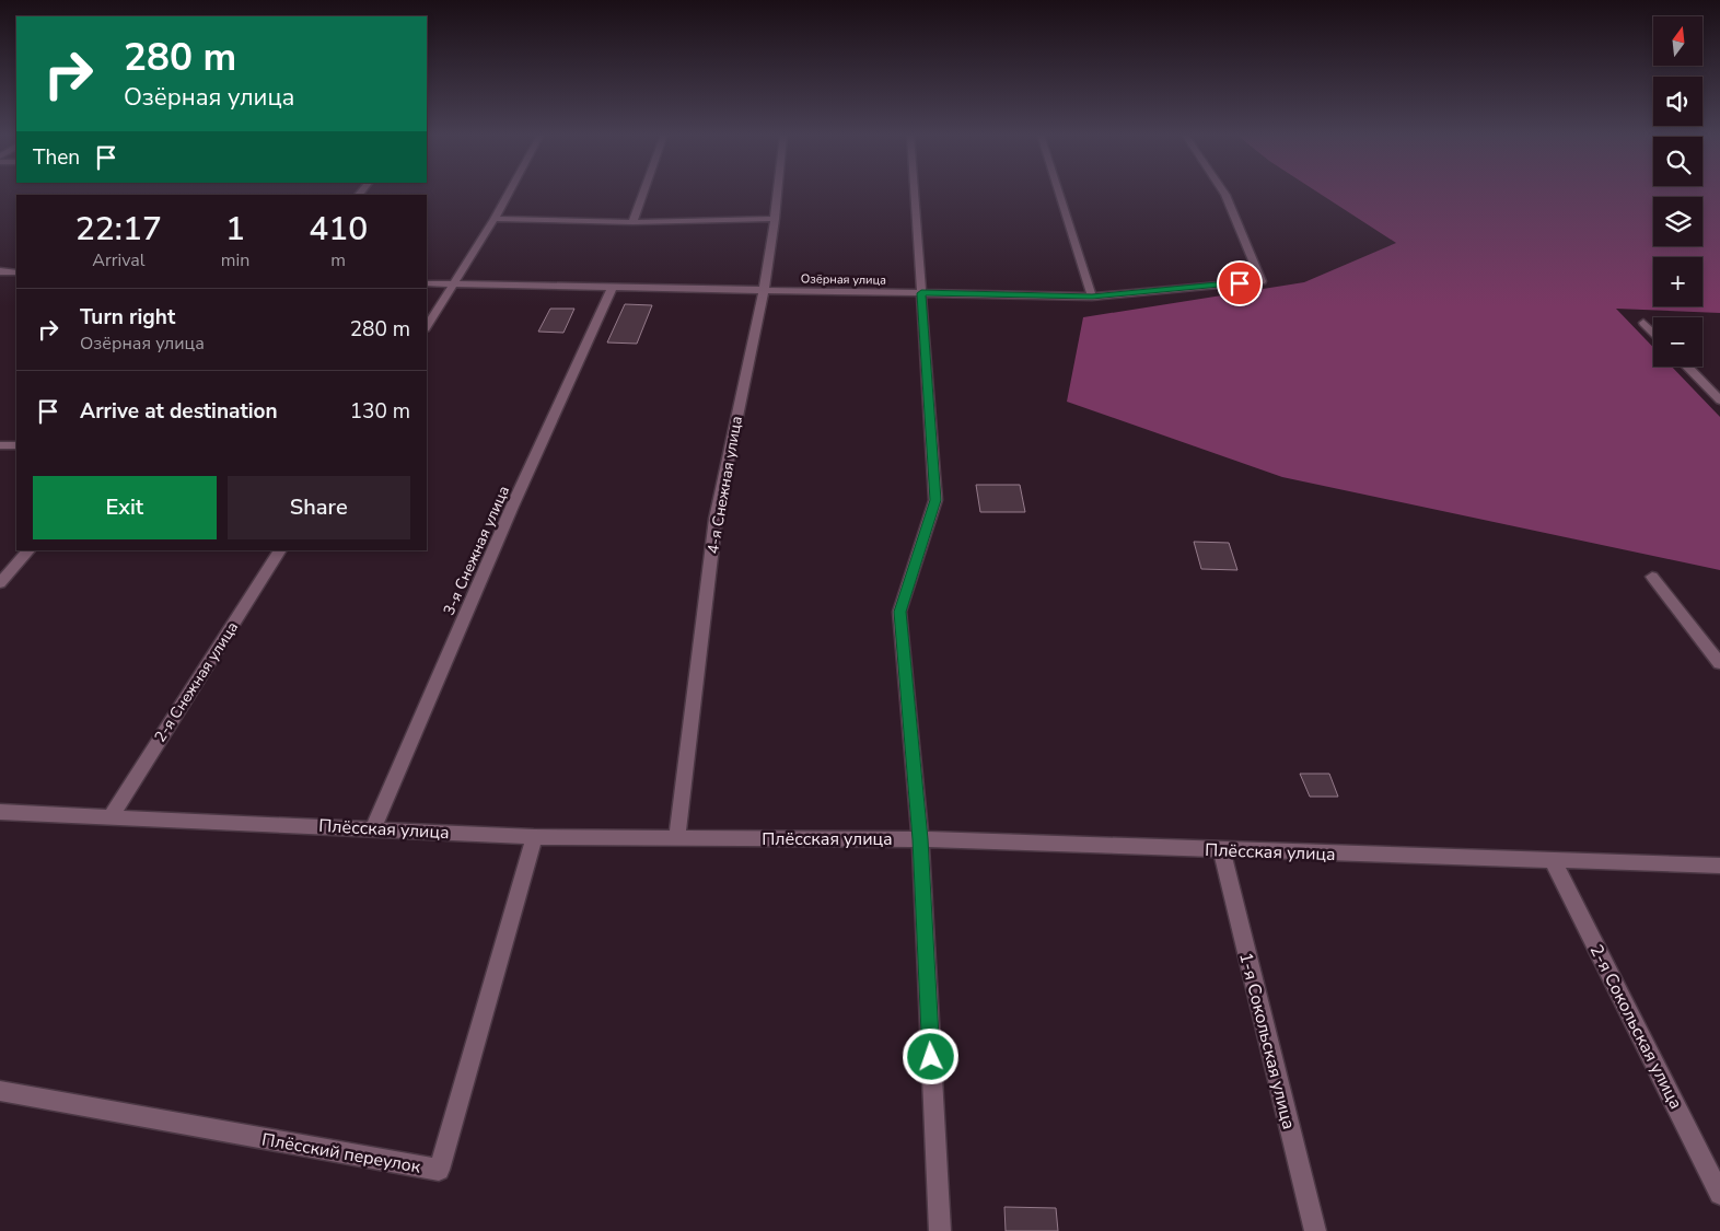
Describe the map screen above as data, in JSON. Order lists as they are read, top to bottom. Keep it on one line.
{"streets":{"street":["Озёрная улица","4-я Снежная улица","3-я Снежная улица","2-я Снежная улица","Плёсская улица","2-я Сокольская улица","1-я Сокольская улица","Плёсский переулок"]},"crossings":[["Озёрная улица","4-я Снежная улица"],["Озёрная улица","3-я Снежная улица"],["4-я Снежная улица","Плёсская улица"],["3-я Снежная улица","Плёсская улица"],["2-я Снежная улица","Плёсская улица"],["Плёсская улица","2-я Сокольская улица"],["Плёсская улица","1-я Сокольская улица"],["Плёсская улица","Плёсский переулок"]],"north":"top","page":{"map_buttons":["+","−"],"turn":["280 m","Озёрная улица"],"then":"Then","eta":["22:17","Arrival","1","min","410","m"],"list":[{"name":"Turn right","note":"Озёрная улица","value":"280 m"},{"name":"Arrive at destination","value":"130 m"}],"buttons":["Exit","Share"]}}
